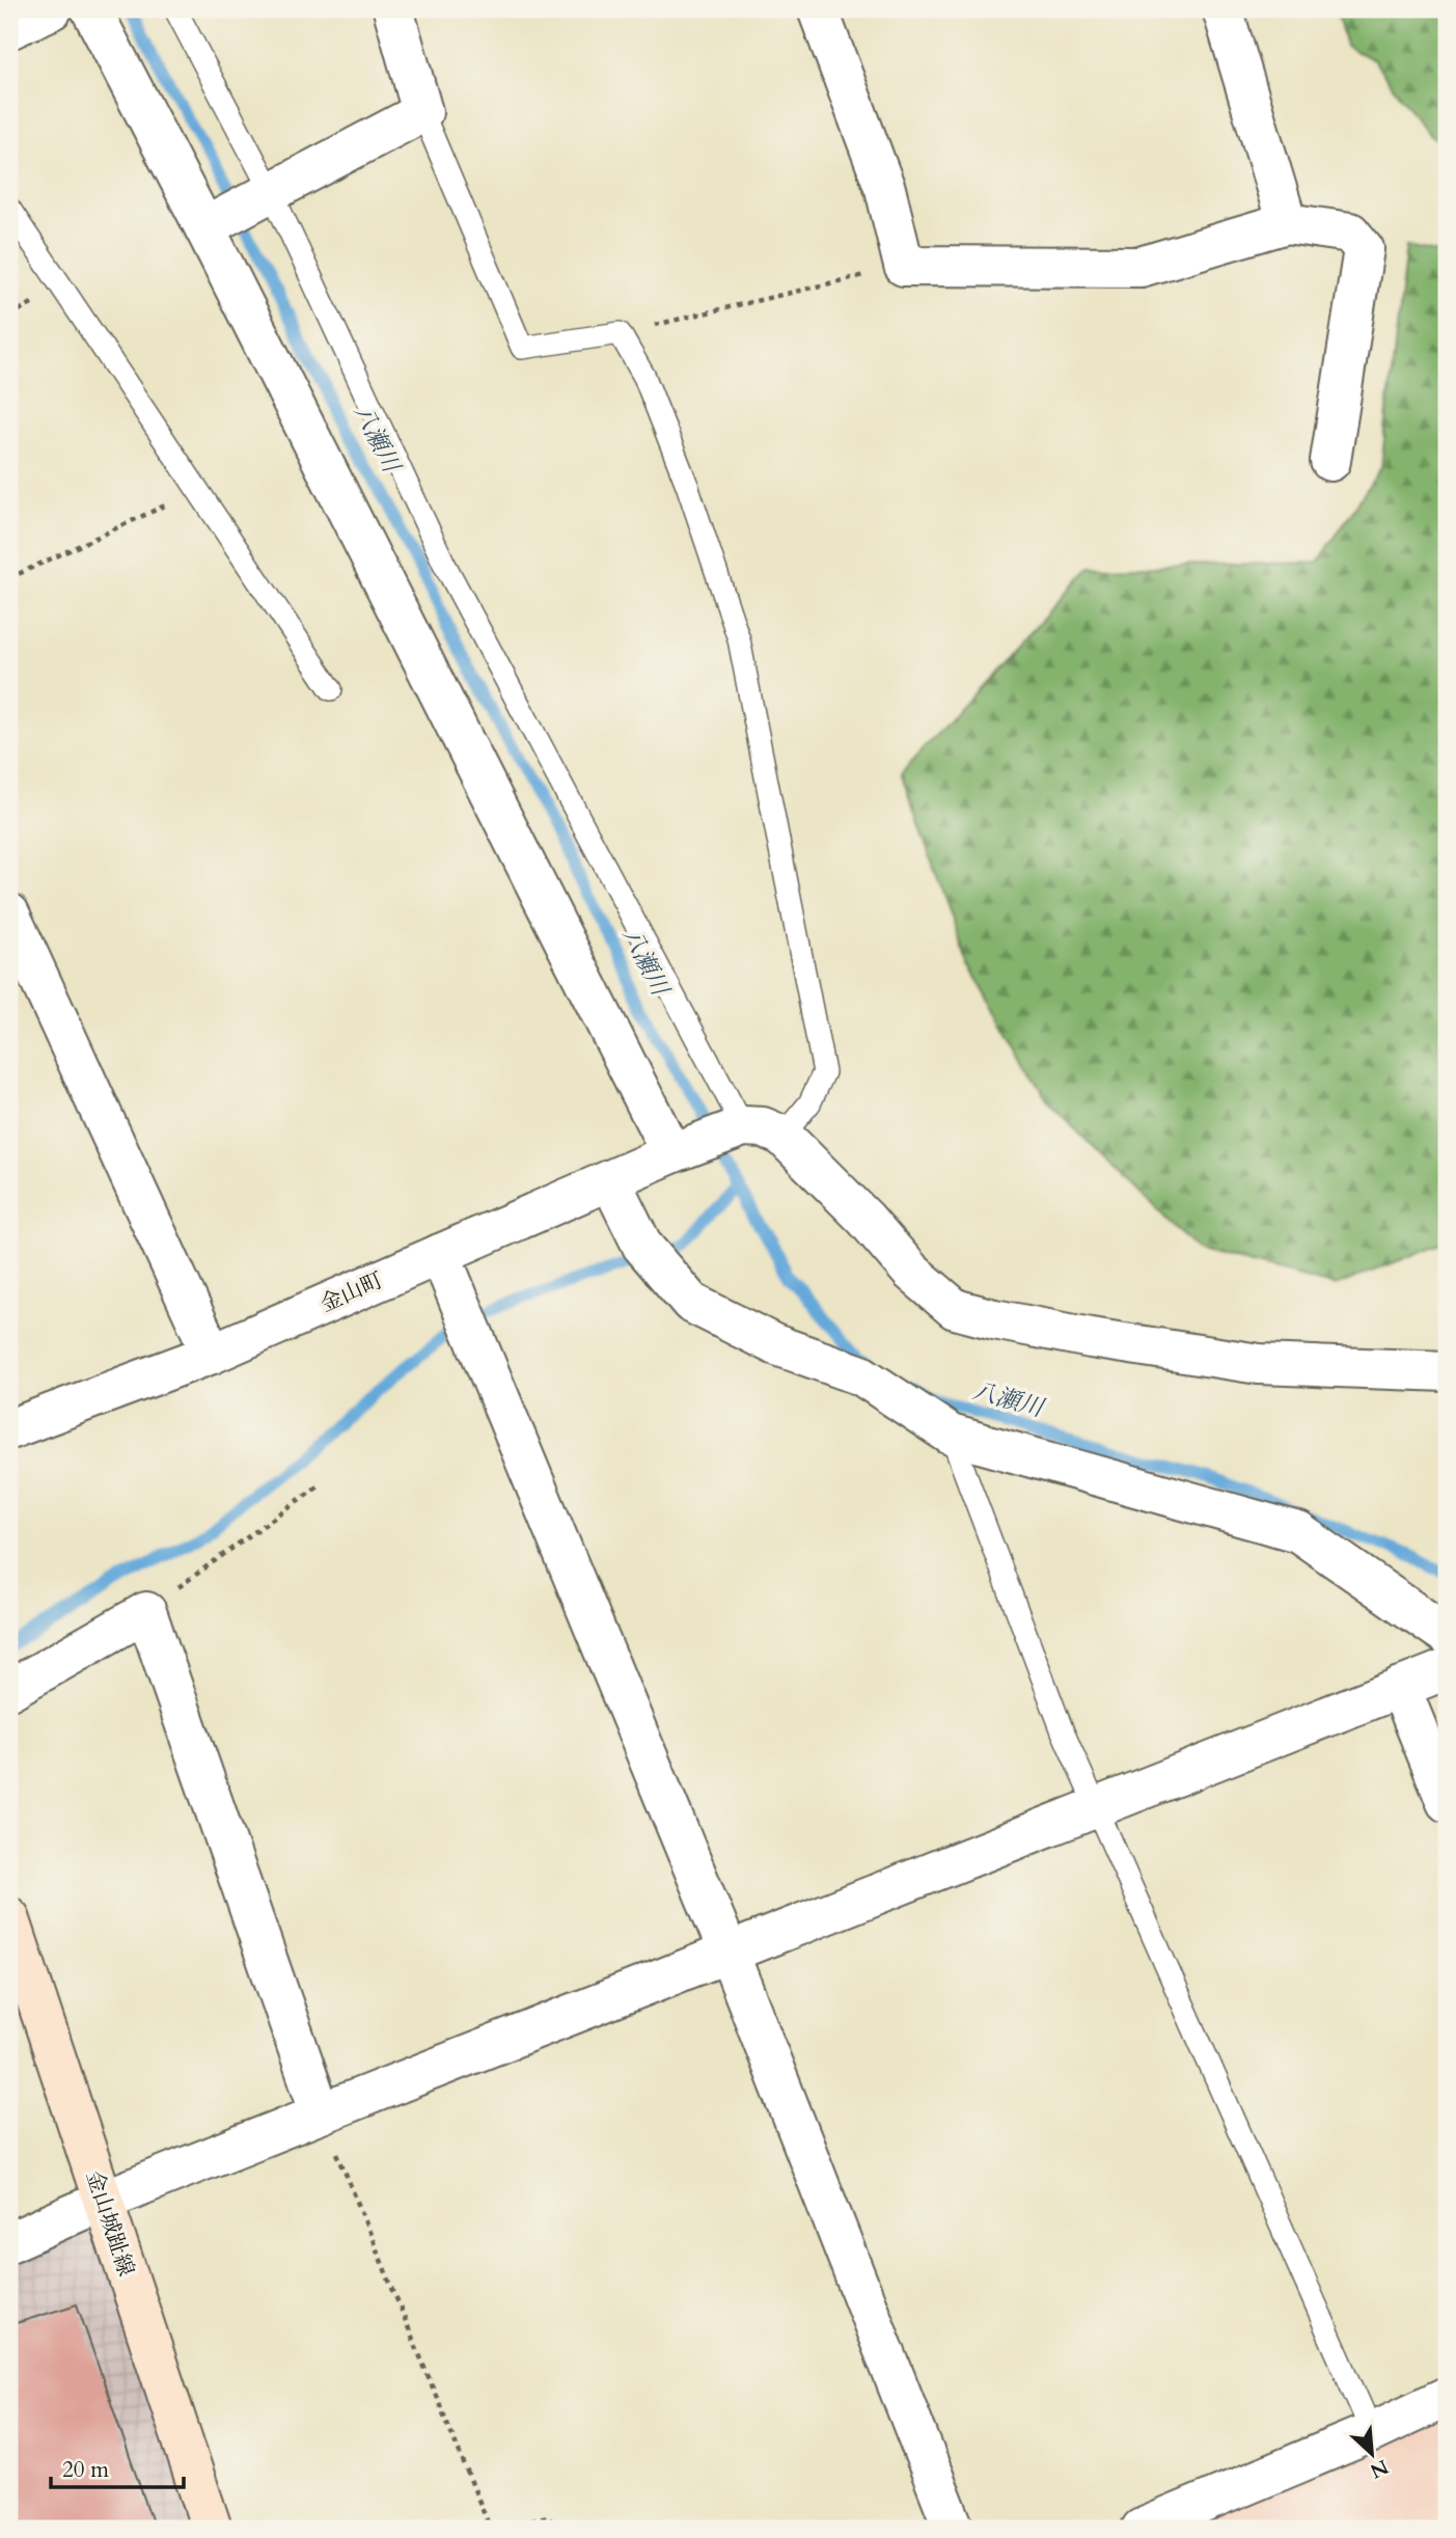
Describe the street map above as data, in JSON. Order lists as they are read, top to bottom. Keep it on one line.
{"streets":{"main road":["金山城趾線"],"street":["金山町"]},"water":["八瀬川"],"scale_bar":"20 m","north":"bottom right"}
